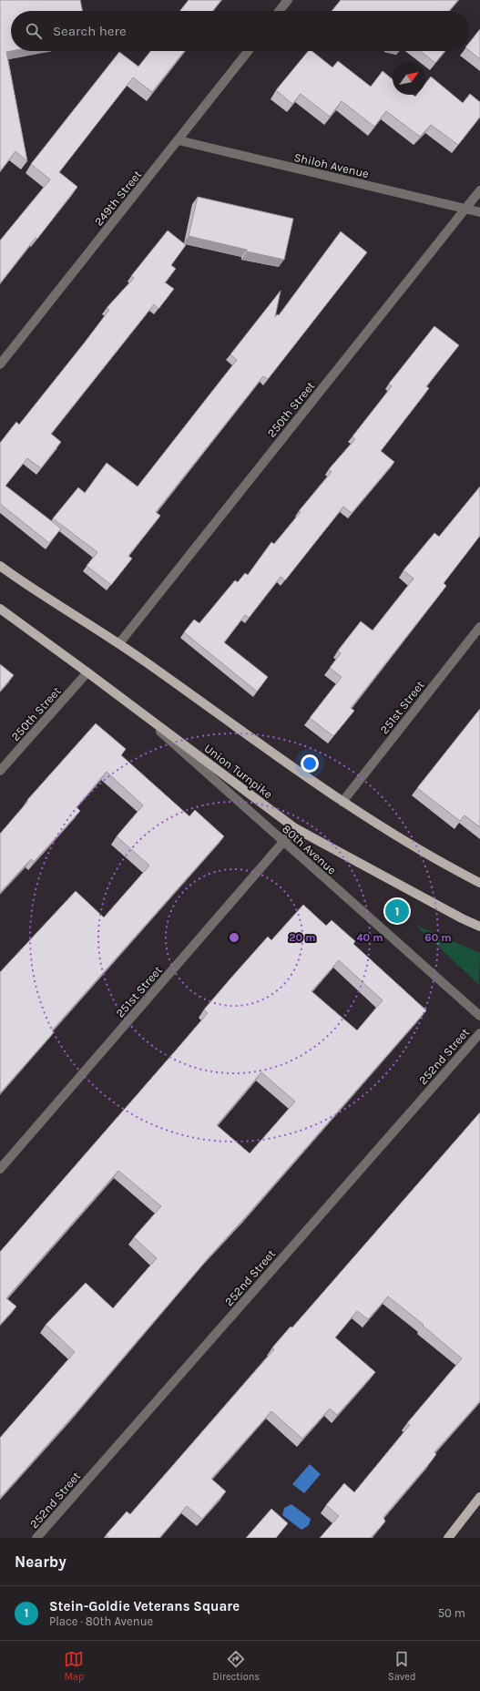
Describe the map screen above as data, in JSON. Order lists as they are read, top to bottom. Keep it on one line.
{"streets":{"main road":["Union Turnpike"],"street":["Shiloh Avenue","249th Street","250th Street","251st Street","80th Avenue","252nd Street"]},"crossings":[["Shiloh Avenue","249th Street"],["Shiloh Avenue","250th Street"],["250th Street","Union Turnpike"],["251st Street","Union Turnpike"],["251st Street","80th Avenue"],["Union Turnpike","80th Avenue"]],"north":"top right","page":{"search":"Search here","pins":"1","heading":"Nearby","list":[{"mark":"1","name":"Stein-Goldie Veterans Square","note":"Place · 80th Avenue","value":"50 m"}],"nav":["Map","Directions","Saved"]},"rings":["20 m","40 m","60 m"]}
